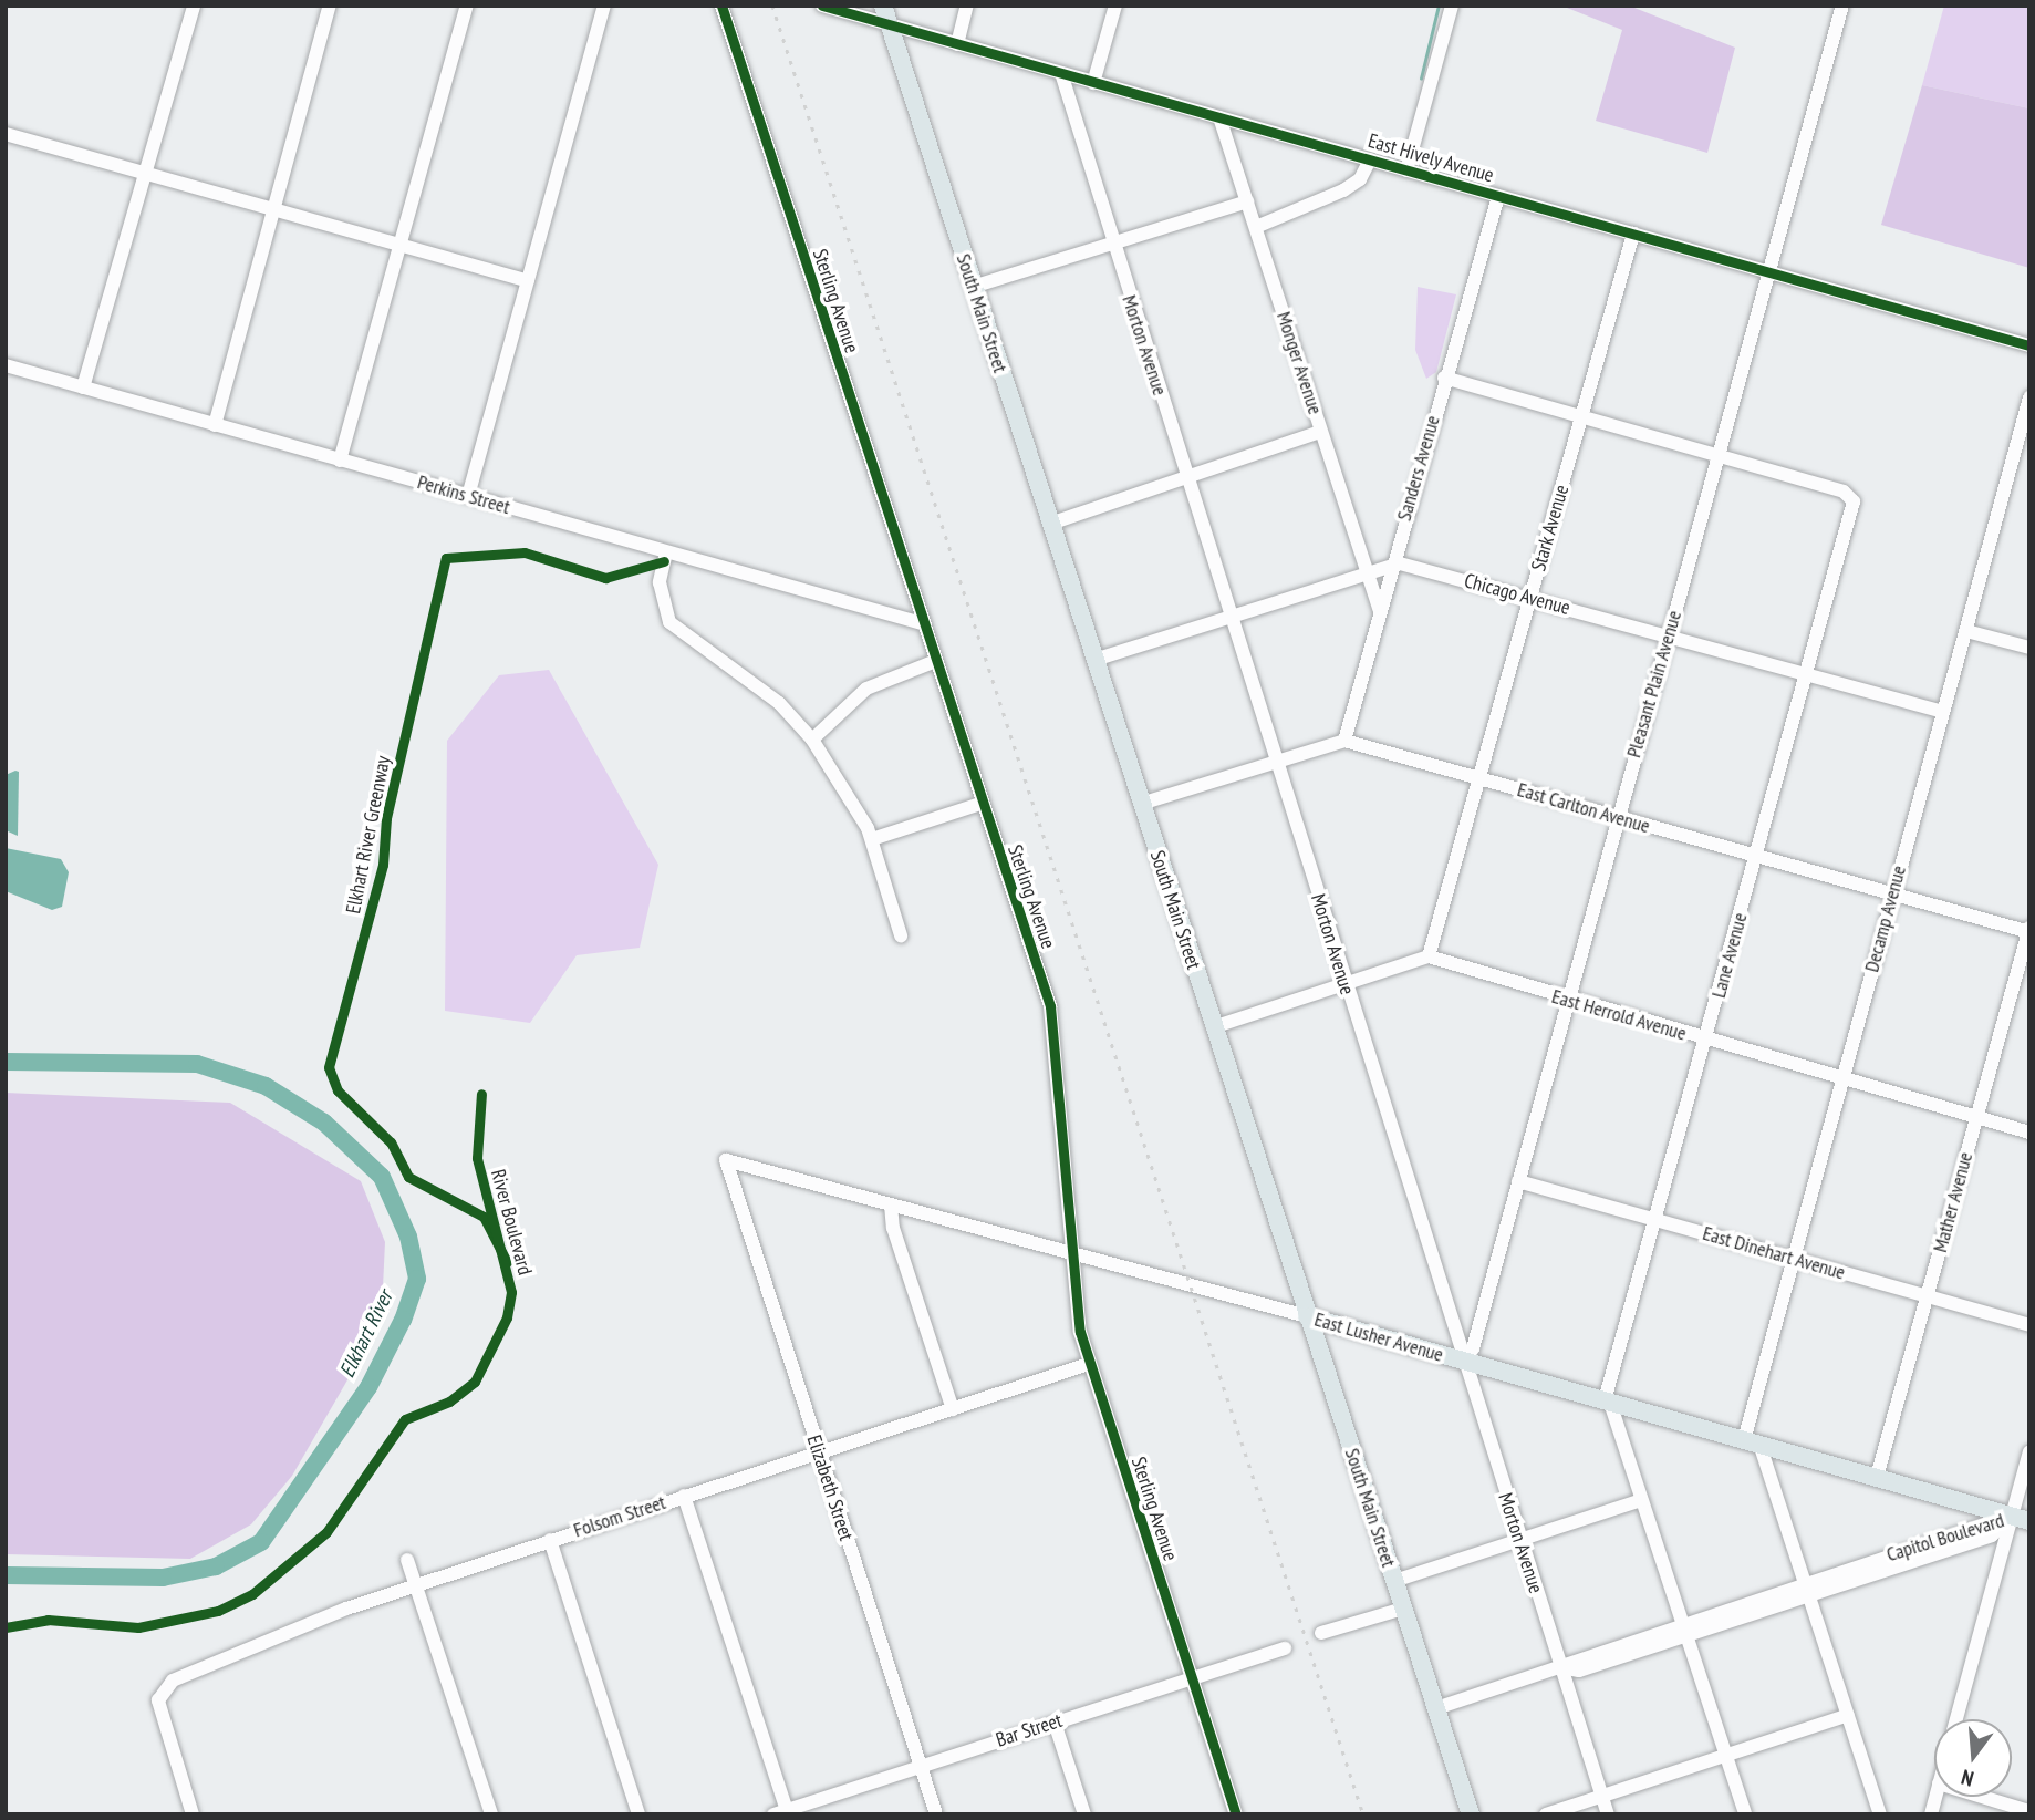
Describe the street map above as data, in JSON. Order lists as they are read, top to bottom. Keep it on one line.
{"streets":{"main road":["South Main Street","East Lusher Avenue"],"street":["East Hively Avenue","Sterling Avenue","Morton Avenue","Monger Avenue","Sanders Avenue","Perkins Street","Stark Avenue","Chicago Avenue","Pleasant Plain Avenue","East Carlton Avenue","Decamp Avenue","Lane Avenue","East Herrold Avenue","Mather Avenue","East Dinehart Avenue","Elizabeth Street","Folsom Street","Capitol Boulevard","Bar Street"],"cycle path":["Elkhart River Greenway","River Boulevard"]},"crossings":[["East Hively Avenue","South Main Street"],["East Hively Avenue","Morton Avenue"],["East Hively Avenue","Monger Avenue"],["East Hively Avenue","Sanders Avenue"],["East Hively Avenue","Stark Avenue"],["East Hively Avenue","Pleasant Plain Avenue"],["Sterling Avenue","Perkins Street"],["Sterling Avenue","East Lusher Avenue"],["Sterling Avenue","Folsom Street"],["Sterling Avenue","Bar Street"],["South Main Street","Chicago Avenue"],["South Main Street","East Lusher Avenue"],["South Main Street","Capitol Boulevard"],["Morton Avenue","Chicago Avenue"],["Morton Avenue","Pleasant Plain Avenue"],["Morton Avenue","East Lusher Avenue"],["Morton Avenue","Capitol Boulevard"],["Monger Avenue","Sanders Avenue"],["Monger Avenue","Chicago Avenue"],["Sanders Avenue","Chicago Avenue"],["Sanders Avenue","East Carlton Avenue"],["Stark Avenue","Chicago Avenue"],["Stark Avenue","East Carlton Avenue"],["Stark Avenue","East Herrold Avenue"],["Chicago Avenue","Pleasant Plain Avenue"],["Chicago Avenue","Decamp Avenue"],["Chicago Avenue","Lane Avenue"],["Pleasant Plain Avenue","East Carlton Avenue"],["Pleasant Plain Avenue","Lane Avenue"],["Pleasant Plain Avenue","East Herrold Avenue"],["Pleasant Plain Avenue","East Dinehart Avenue"],["Pleasant Plain Avenue","East Lusher Avenue"],["East Carlton Avenue","Decamp Avenue"],["East Carlton Avenue","Lane Avenue"],["East Carlton Avenue","Mather Avenue"],["Decamp Avenue","East Herrold Avenue"],["Decamp Avenue","East Dinehart Avenue"],["Decamp Avenue","East Lusher Avenue"],["Lane Avenue","East Herrold Avenue"],["Lane Avenue","East Dinehart Avenue"],["Lane Avenue","East Lusher Avenue"],["East Herrold Avenue","Mather Avenue"],["Mather Avenue","East Dinehart Avenue"],["Mather Avenue","East Lusher Avenue"],["East Lusher Avenue","Elizabeth Street"],["East Lusher Avenue","Capitol Boulevard"],["Elizabeth Street","Folsom Street"],["Elizabeth Street","Bar Street"]],"water":["Elkhart River"],"north":"bottom"}
